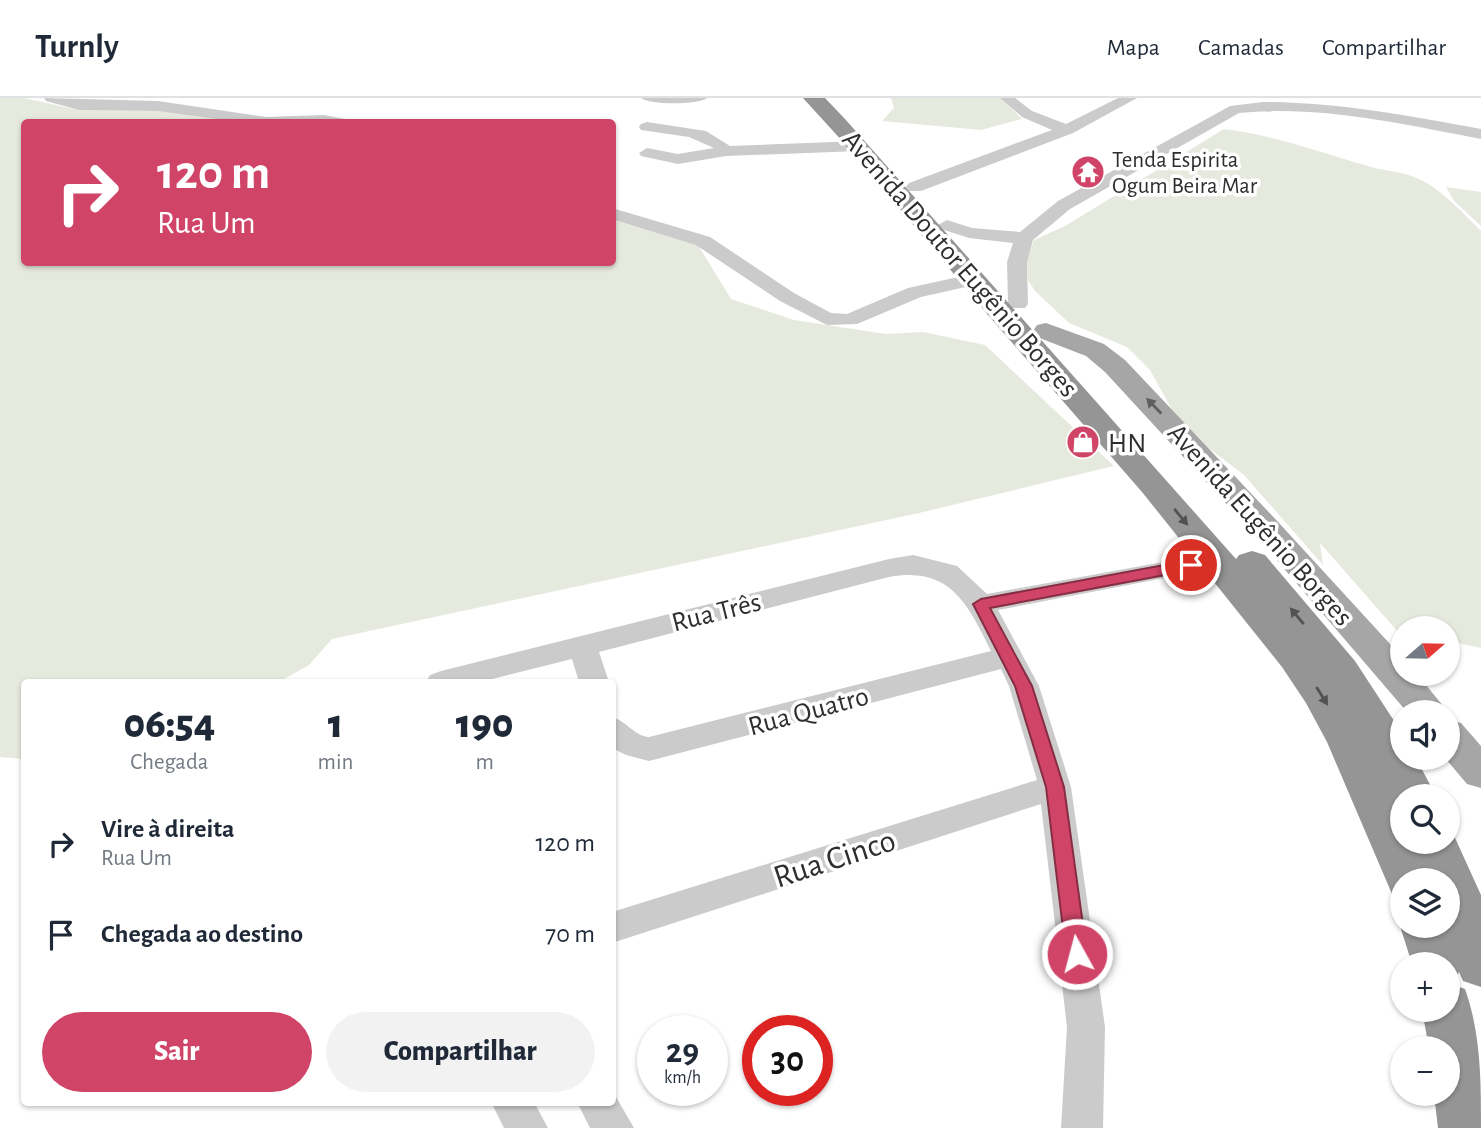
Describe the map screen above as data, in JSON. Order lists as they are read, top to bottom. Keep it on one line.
{"streets":{"highway":["Avenida Doutor Eugênio Borges"],"main road":["Avenida Eugênio Borges"],"street":["Rua Três","Rua Quatro","Rua Cinco"]},"crossings":[["Avenida Doutor Eugênio Borges","Avenida Eugênio Borges"],["Rua Três","Rua Quatro"],["Rua Três","Rua Cinco"]],"one_way":["Avenida Eugênio Borges"],"places":{"temple":["Tenda Espirita Ogum Beira Mar"],"shop":["HN"]},"north":"right","page":{"header":"Turnly","nav":["Mapa","Camadas","Compartilhar"],"turn":["120 m","Rua Um"],"map_buttons":["+","−"],"eta":["06:54","Chegada","1","min","190","m"],"list":[{"name":"Vire à direita","note":"Rua Um","value":"120 m"},{"name":"Chegada ao destino","value":"70 m"}],"buttons":["Sair","Compartilhar"],"speed":"29 km/h","limit":"30"}}
